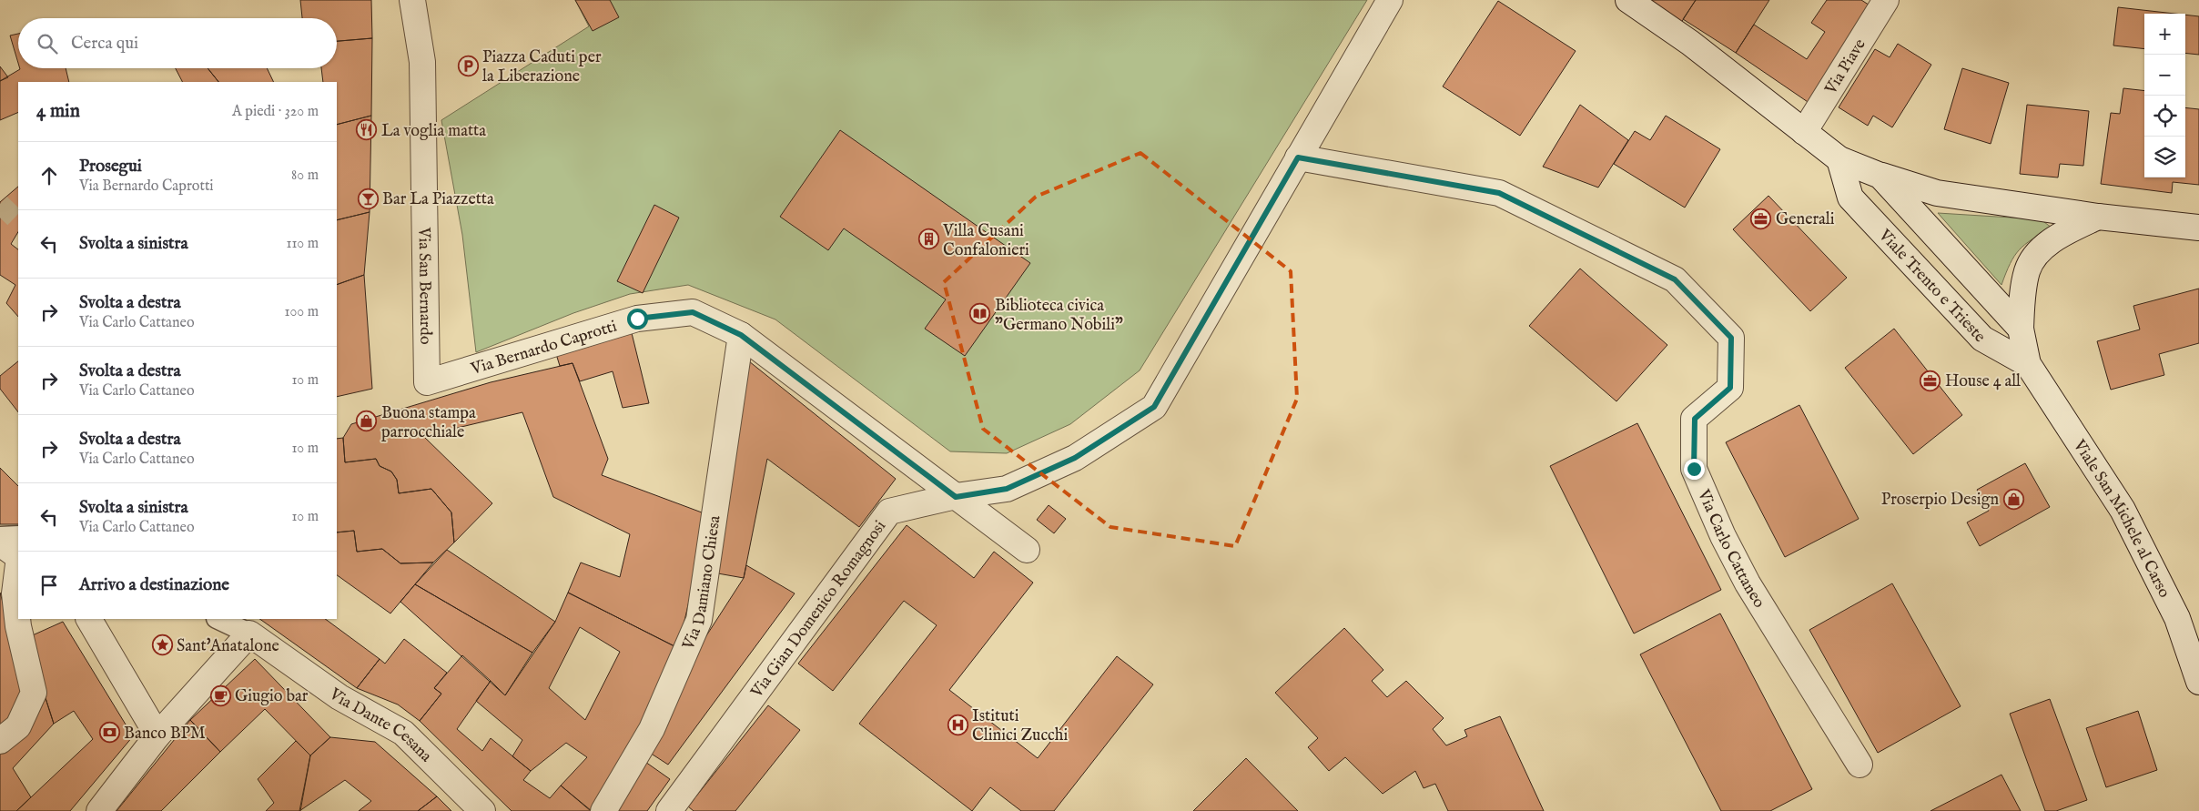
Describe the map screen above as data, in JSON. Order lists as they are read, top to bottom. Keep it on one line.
{"streets":{"street":["Via Piave","Viale Trento e Trieste","Via San Bernardo","Via Bernardo Caprotti","Viale San Michele al Carso","Via Carlo Cattaneo","Via Damiano Chiesa","Via Gian Domenico Romagnosi","Via Dante Cesana"]},"crossings":[["Via Piave","Viale Trento e Trieste"],["Viale Trento e Trieste","Viale San Michele al Carso"],["Via San Bernardo","Via Bernardo Caprotti"],["Via Bernardo Caprotti","Via Damiano Chiesa"],["Via Bernardo Caprotti","Via Gian Domenico Romagnosi"],["Via Carlo Cattaneo","Via Gian Domenico Romagnosi"]],"places":{"parking":["Piazza Caduti per la Liberazione"],"restaurant":["La voglia matta"],"bar":["Bar La Piazzetta"],"office":["Generali","House 4 all"],"building":["Villa Cusani Confalonieri"],"library":["Biblioteca civica \"Germano Nobili\""],"shop":["Buona stampa parrocchiale","Proserpio Design"],"place":["Sant'Anatalone"],"cafe":["Giugio bar"],"hospital":["Istituti Clinici Zucchi"],"bank":["Banco BPM"]},"page":{"map_buttons":["+","−"],"search":"Cerca qui","heading":["4 min","A piedi · 320 m"],"list":[["Prosegui","Via Bernardo Caprotti","80 m"],["Svolta a sinistra","110 m"],["Svolta a destra","Via Carlo Cattaneo","100 m"],["Svolta a destra","Via Carlo Cattaneo","10 m"],["Svolta a destra","Via Carlo Cattaneo","10 m"],["Svolta a sinistra","Via Carlo Cattaneo","10 m"],"Arrivo a destinazione"]}}
